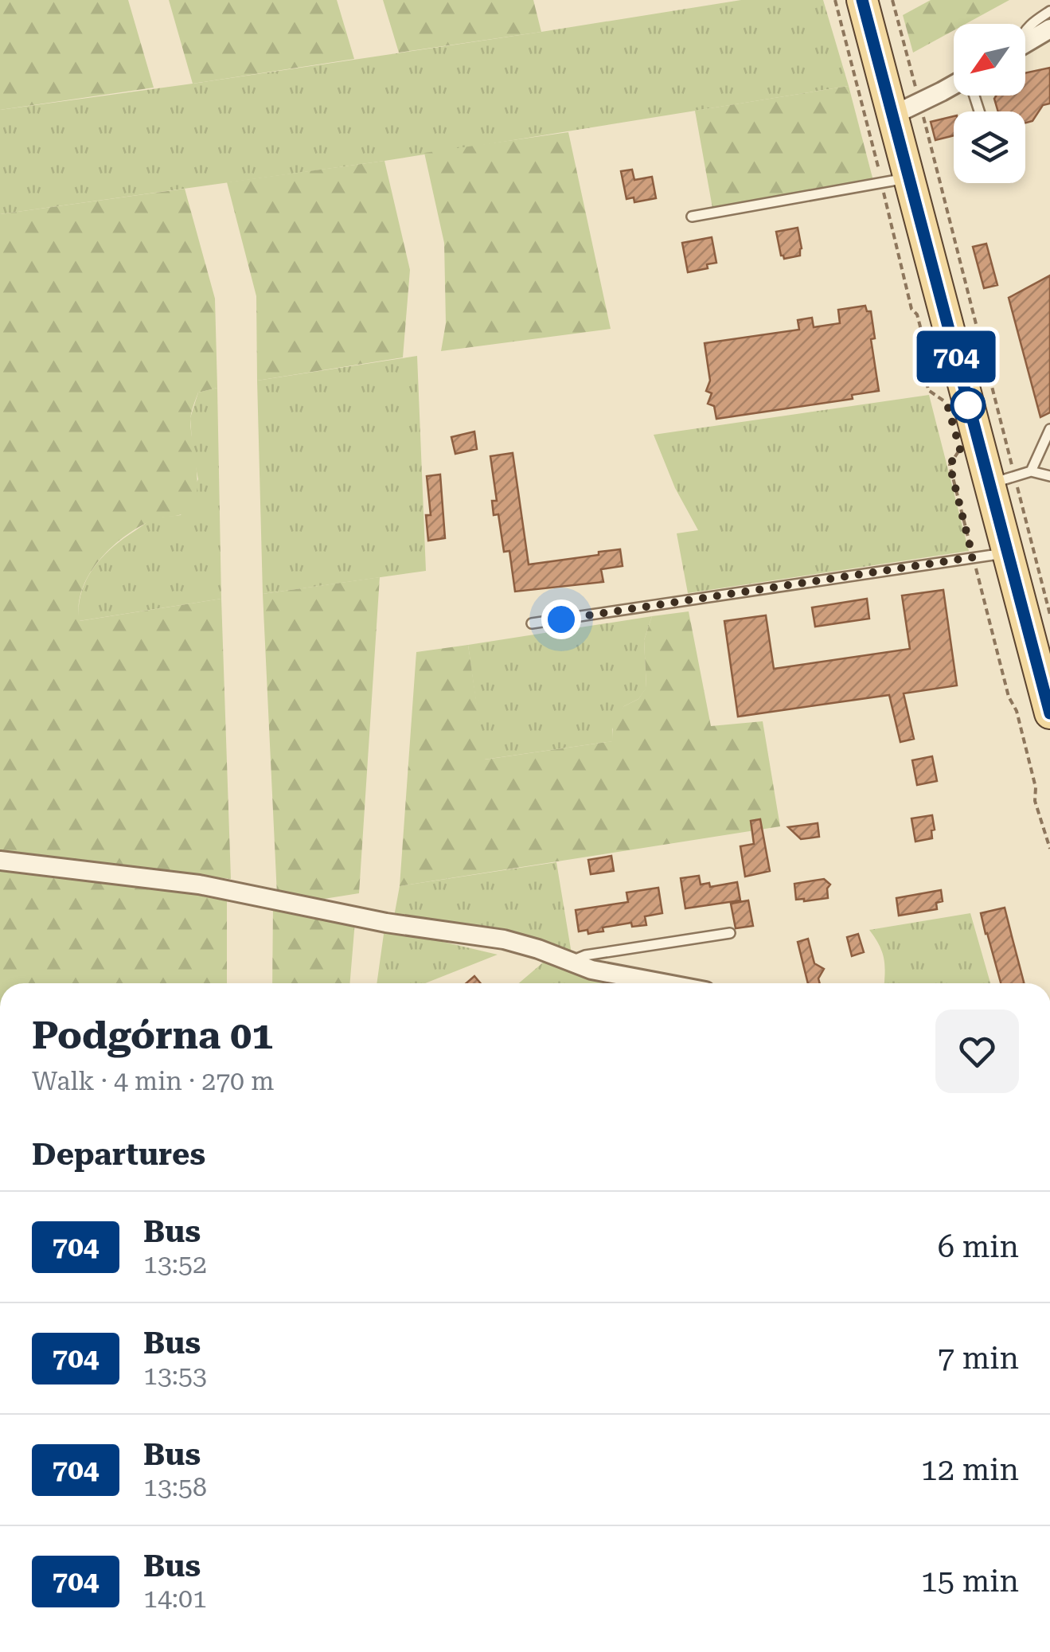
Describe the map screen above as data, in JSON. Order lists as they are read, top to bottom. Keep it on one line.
{"lines":["bus line 704"],"north":"bottom left","page":{"on_map":"704","heading":[["Podgórna 01","Walk · 4 min · 270 m"],"Departures"],"list":[{"mark":"704","name":"Bus","note":"13:52","value":"6 min"},{"mark":"704","name":"Bus","note":"13:53","value":"7 min"},{"mark":"704","name":"Bus","note":"13:58","value":"12 min"},{"mark":"704","name":"Bus","note":"14:01","value":"15 min"}]}}
